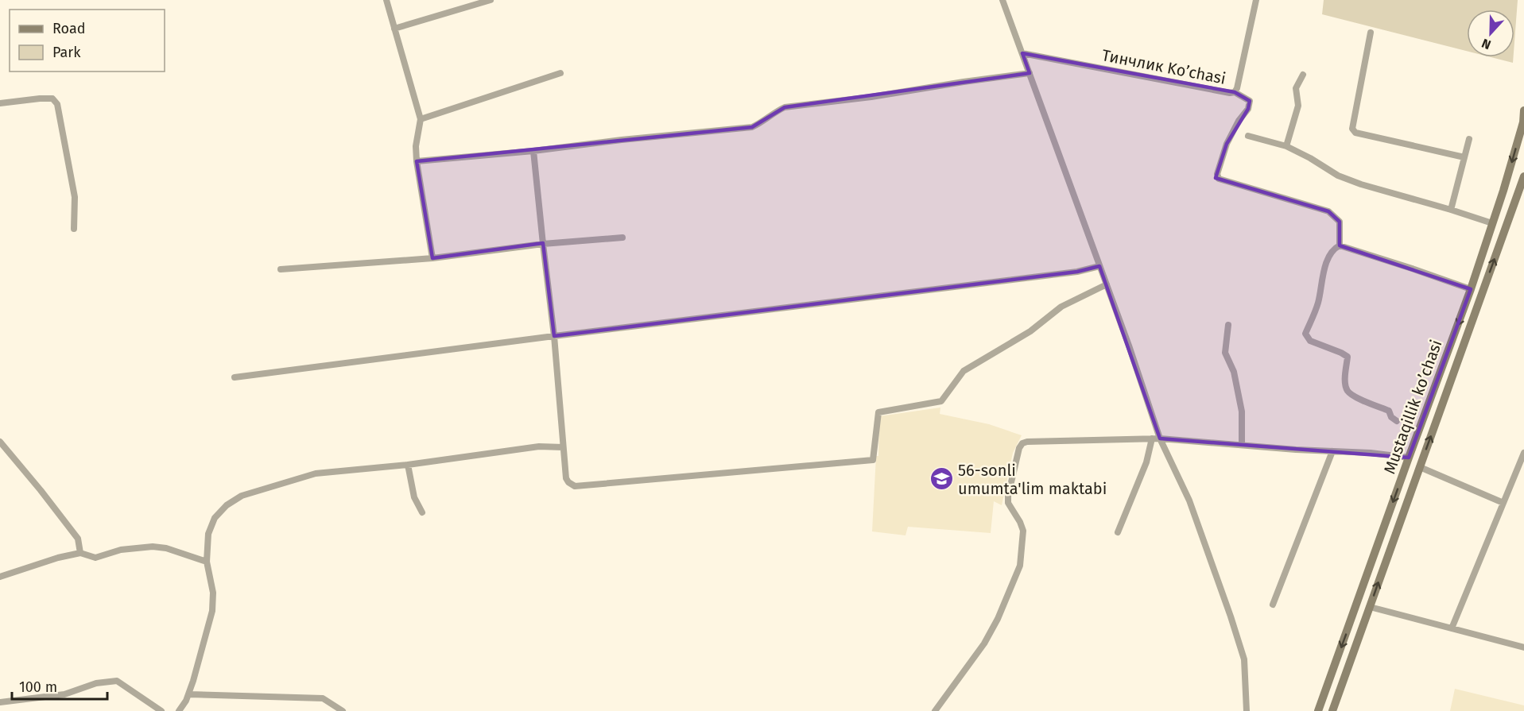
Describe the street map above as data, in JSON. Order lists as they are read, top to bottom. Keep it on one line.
{"streets":{"main road":["Mustaqillik ko’chasi"],"street":["Тинчлик Ko’chasi"]},"places":{"school or university":["56-sonli umumta'lim maktabi"]},"legend":["Road","Park"],"scale_bar":"100 m","north":"bottom"}
